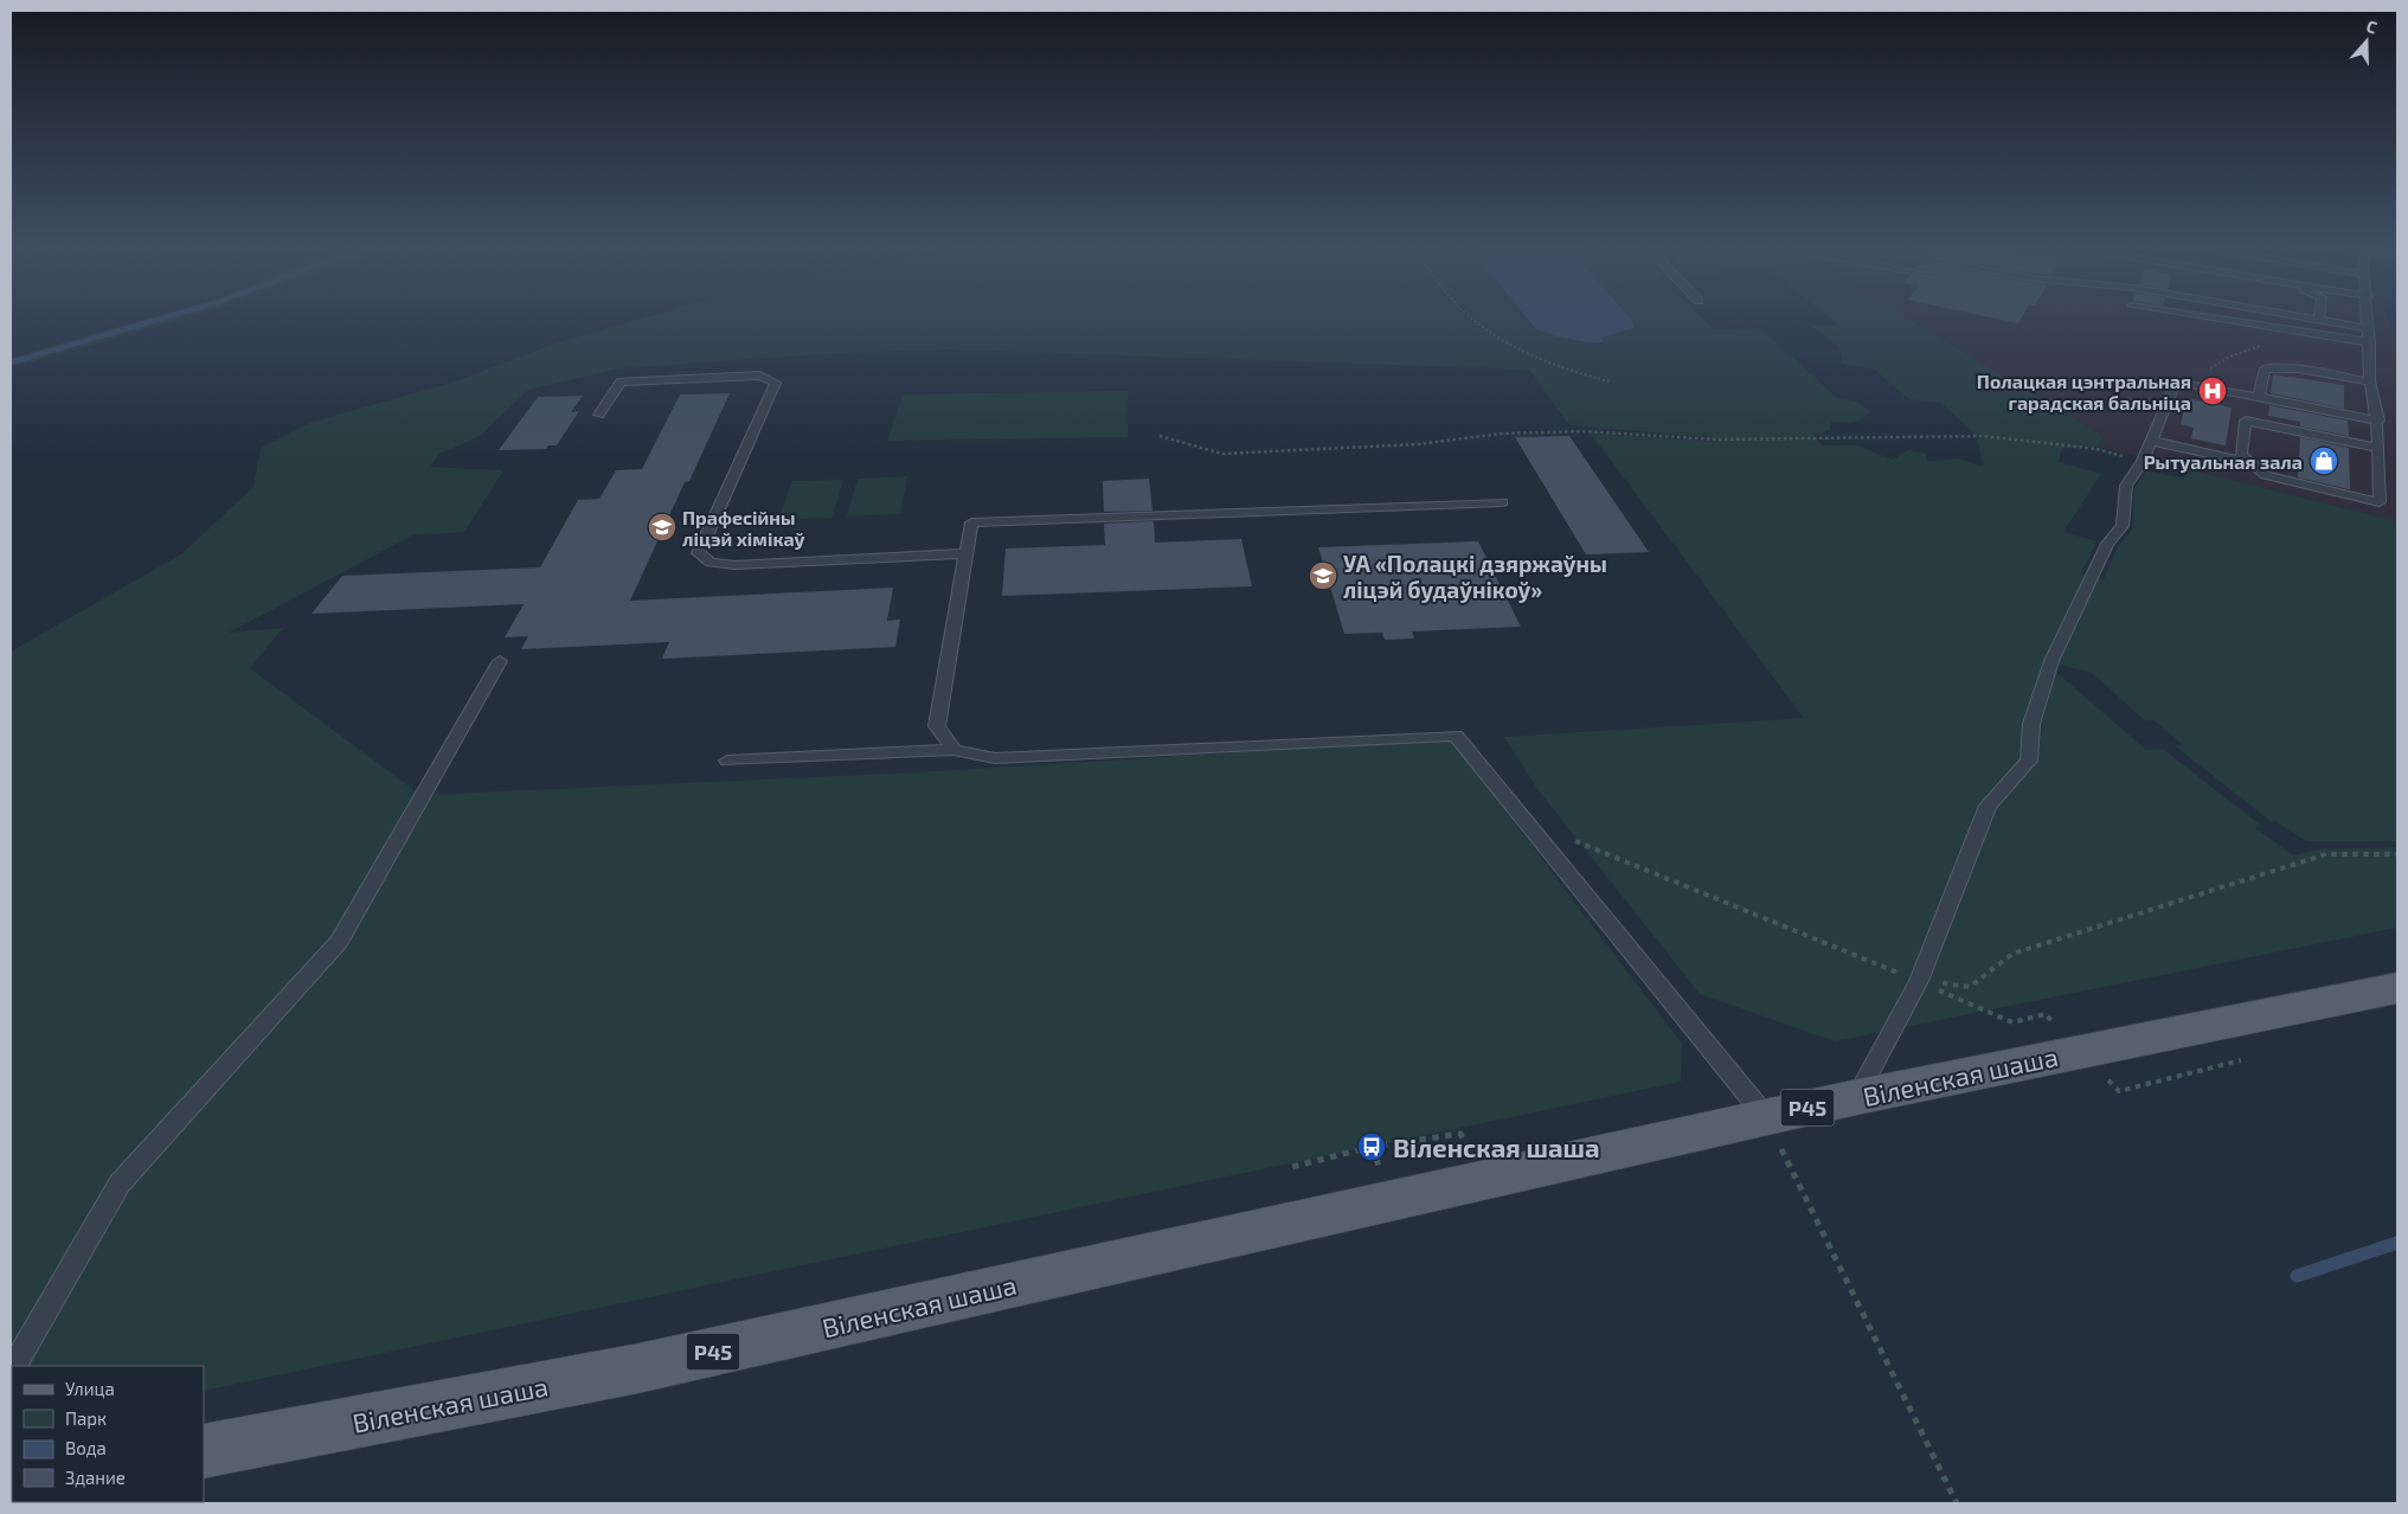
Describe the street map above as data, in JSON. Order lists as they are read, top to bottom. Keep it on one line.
{"streets":{"main road":["Віленская шаша","Р45"]},"places":{"hospital":["Полацкая цэнтральная гарадская бальніца"],"shop":["Рытуальная зала"],"school or university":["Прафесійны ліцэй хімікаў","УА «Полацкі дзяржаўны ліцэй будаўнікоў»"],"bus stop":["Віленская шаша"]},"legend":["Улица","Парк","Вода","Здание"],"north":"top"}
